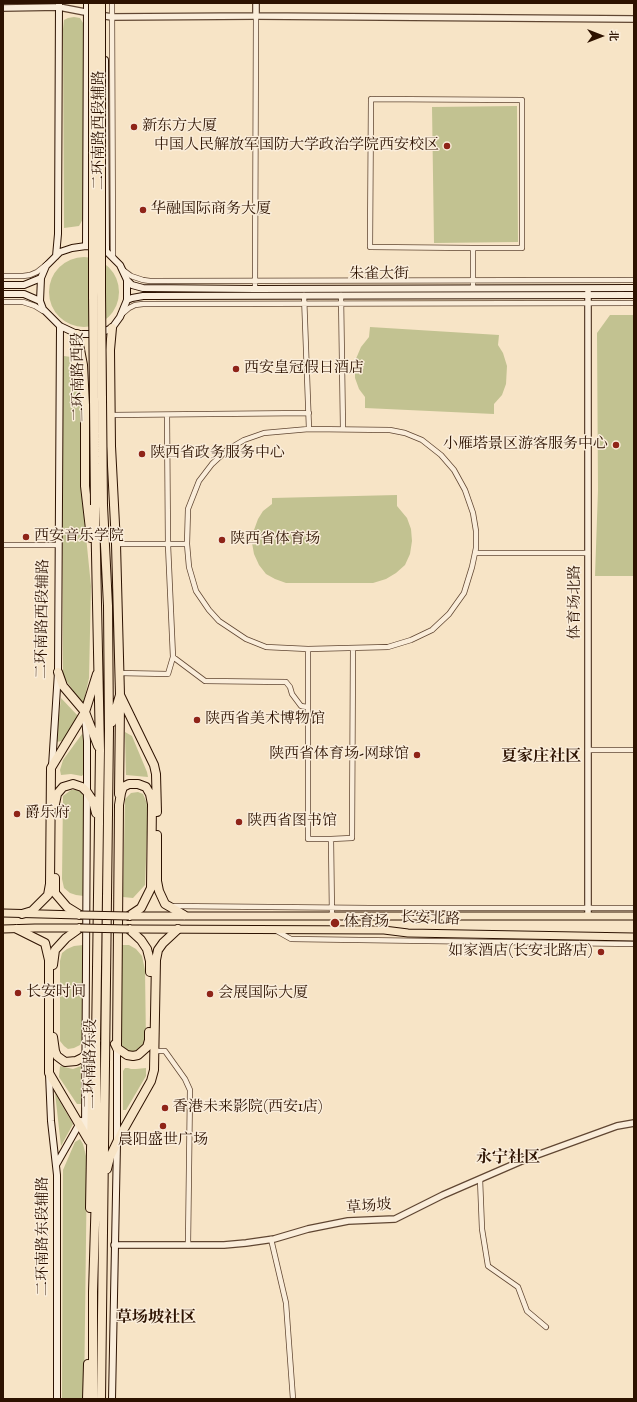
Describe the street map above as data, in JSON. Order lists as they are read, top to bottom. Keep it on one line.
{"streets":{"highway":["二环南路西段","二环南路东段"],"main road":["二环南路西段辅路","朱雀大街","长安北路","二环南路东段辅路"],"street":["体育场北路","草场坡"]},"crossings":[["二环南路西段辅路","朱雀大街"],["朱雀大街","体育场北路"],["二环南路西段","二环南路东段"],["体育场北路","长安北路"]],"districts":["夏家庄社区","永宁社区","草场坡社区"],"places":["新东方大厦","中国人民解放军国防大学政治学院西安校区","华融国际商务大厦","西安皇冠假日酒店","小雁塔景区游客服务中心","陕西省政务服务中心","西安音乐学院","陕西省体育场","陕西省美术博物馆","陕西省体育场-网球馆","爵乐府","陕西省图书馆","体育场","如家酒店(长安北路店)","长安时间","会展国际大厦","香港未来影院(西安1店)","晨阳盛世广场"],"north":"right"}
